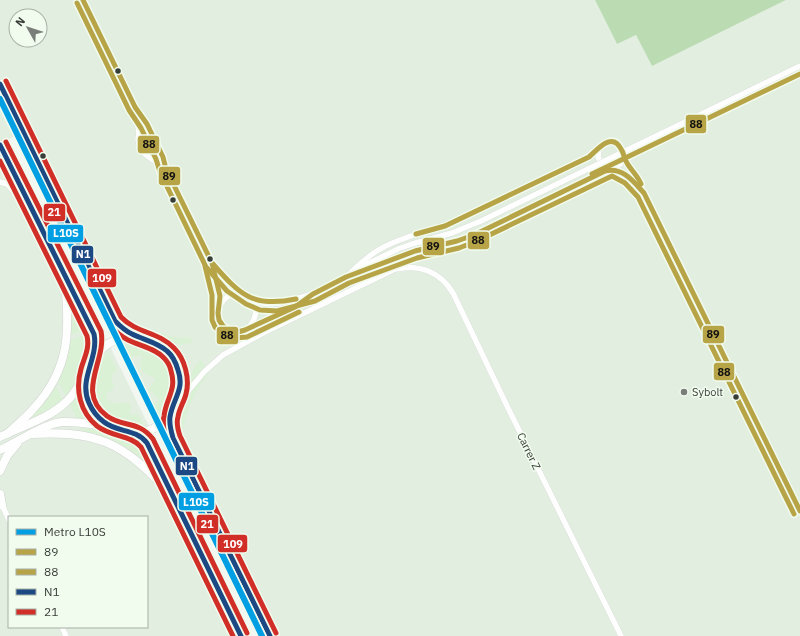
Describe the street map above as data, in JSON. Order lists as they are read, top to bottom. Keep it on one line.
{"streets":{"street":["Carrer Z"]},"places":["Sybolt"],"lines":["transit line 89","transit line 88","transit line 109","transit line N1","metro line L10S","transit line 21"],"legend":["Metro L10S","89","88","N1","21"],"north":"top left"}
